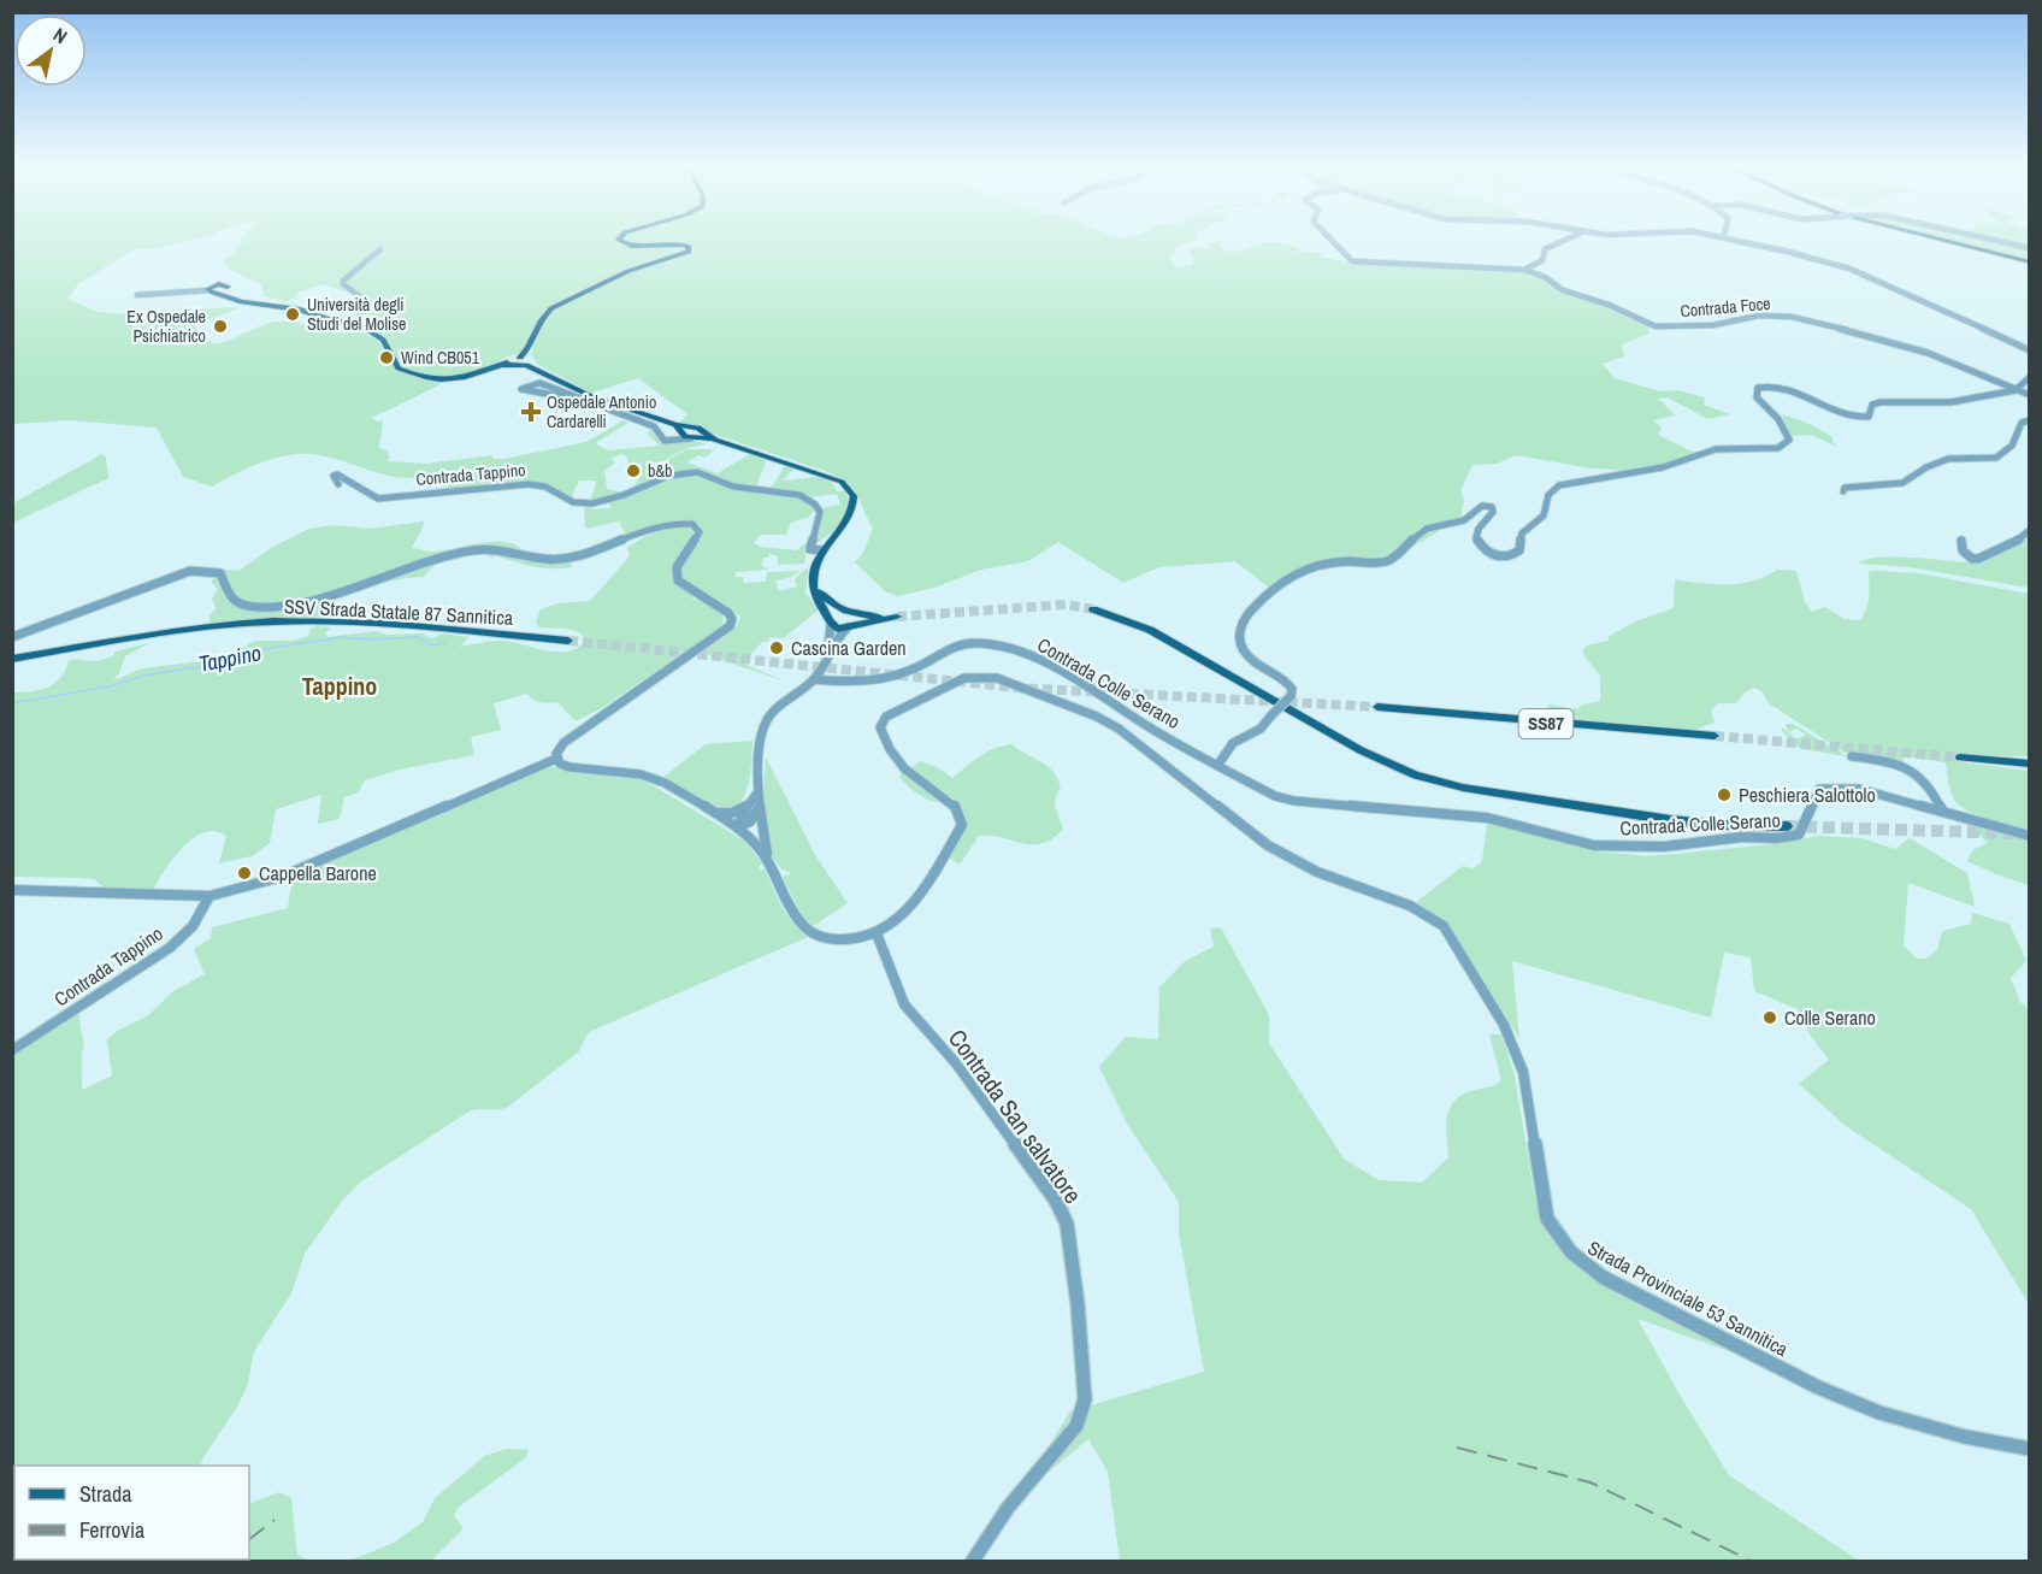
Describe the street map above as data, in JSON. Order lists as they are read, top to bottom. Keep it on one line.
{"streets":{"main road":["SSV Strada Statale 87 Sannitica","SS87"],"street":["Contrada Foce","Contrada Tappino","Contrada Colle Serano","Contrada San salvatore","Strada Provinciale 53 Sannitica"]},"crossings":[["Contrada Tappino","Strada Provinciale 53 Sannitica"],["Contrada San salvatore","Strada Provinciale 53 Sannitica"]],"districts":["Tappino"],"water":["Tappino"],"places":{"other":["Università degli Studi del Molise","Ex Ospedale Psichiatrico","Wind CB051","b&b","Cascina Garden","Peschiera Salottolo","Cappella Barone","Colle Serano"],"health":["Ospedale Antonio Cardarelli"]},"legend":["Strada","Ferrovia"],"north":"top right"}
